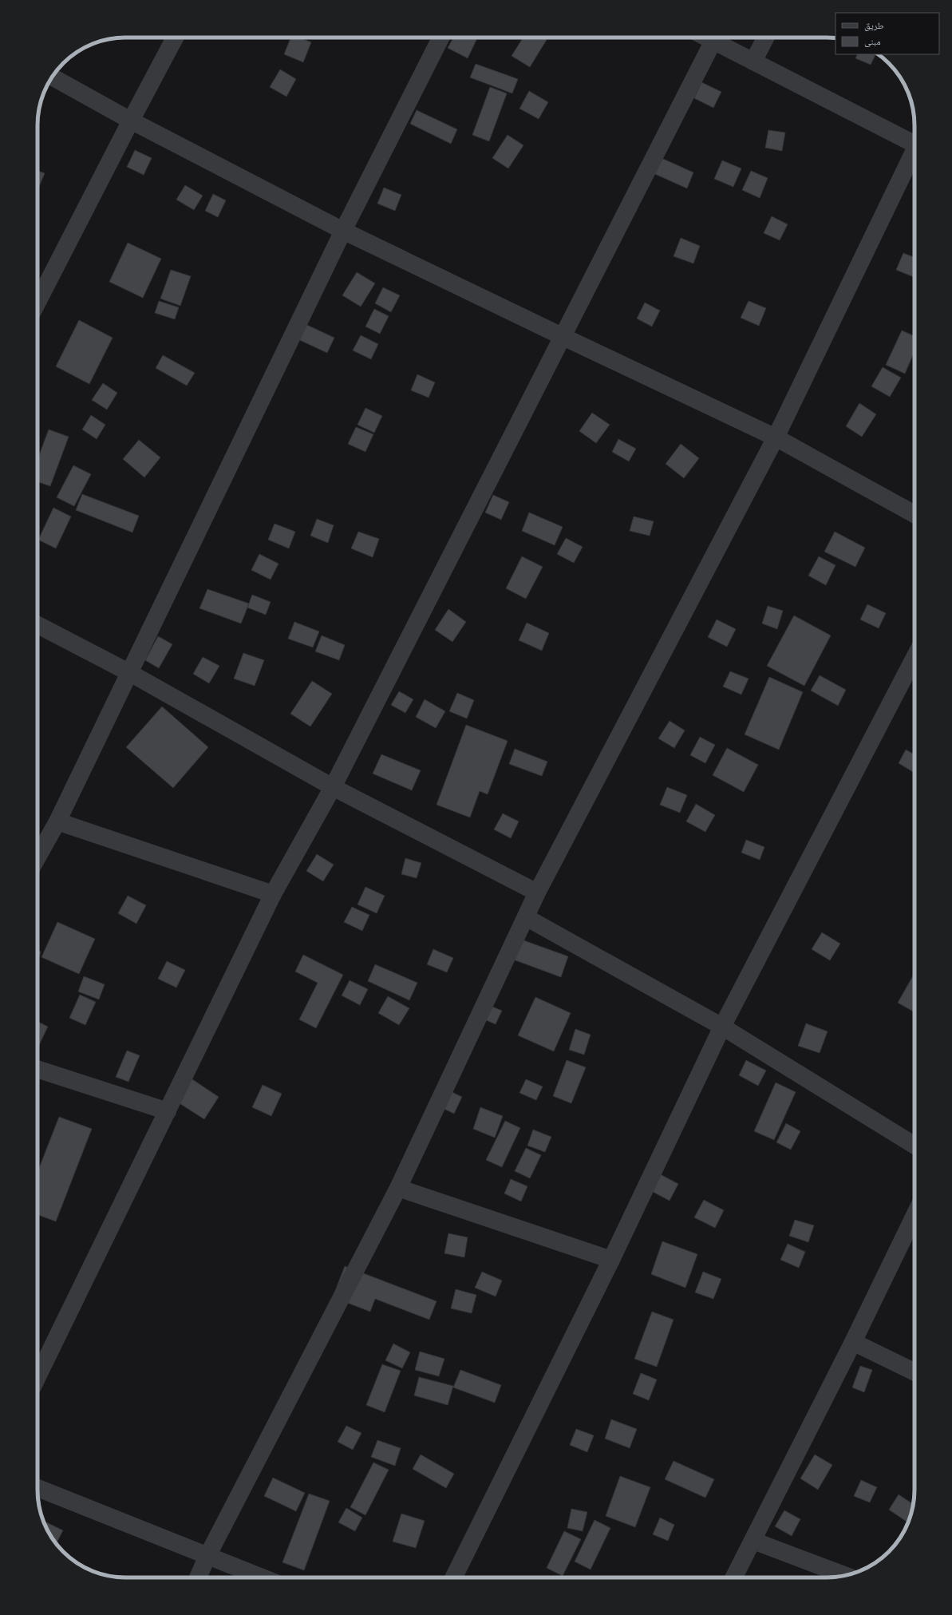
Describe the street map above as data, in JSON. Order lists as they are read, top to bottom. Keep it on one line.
{"legend":["طريق","مبنى"]}
